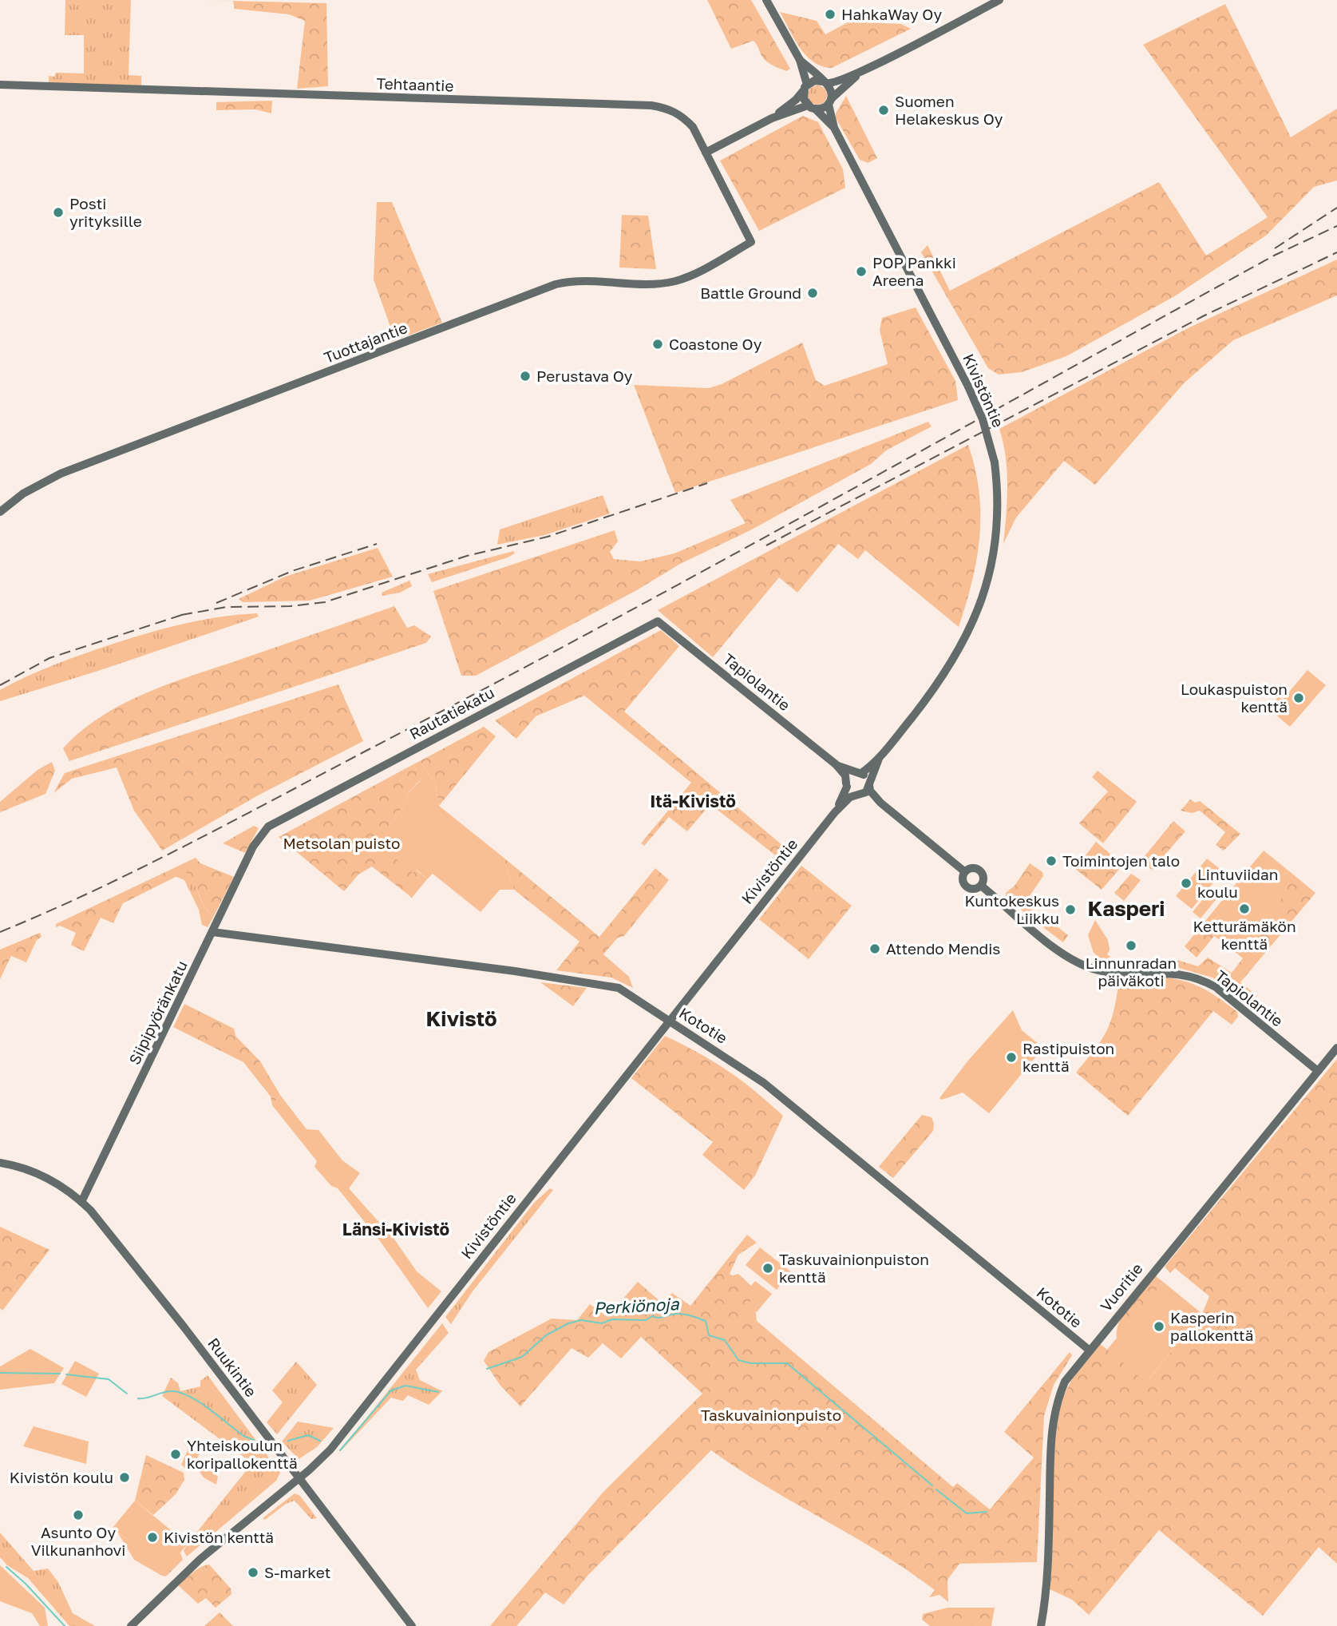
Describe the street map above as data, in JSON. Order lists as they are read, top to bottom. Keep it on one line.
{"streets":{"street":["Tehtaantie","Tuottajantie","Kivistöntie","Tapiolantie","Rautatiekatu","Siipipyöränkatu","Kototie","Vuoritie","Ruukintie"]},"crossings":[["Tehtaantie","Tuottajantie"],["Kivistöntie","Tapiolantie"],["Kivistöntie","Kototie"],["Kivistöntie","Ruukintie"],["Tapiolantie","Rautatiekatu"],["Tapiolantie","Vuoritie"],["Rautatiekatu","Siipipyöränkatu"],["Siipipyöränkatu","Kototie"],["Siipipyöränkatu","Ruukintie"],["Kototie","Vuoritie"]],"districts":["Itä-Kivistö","Kasperi","Kivistö","Länsi-Kivistö"],"water":["Perkiönoja"],"parks":["Metsolan puisto","Taskuvainionpuisto"],"places":["HahkaWay Oy","Suomen Helakeskus Oy","Posti yrityksille","POP Pankki Areena","Battle Ground","Coastone Oy","Perustava Oy","Loukaspuiston kenttä","Toimintojen talo","Lintuviidan koulu","Ketturämäkön kenttä","Kuntokeskus Liikku","Linnunradan päiväkoti","Attendo Mendis","Rastipuiston kenttä","Taskuvainionpuiston kenttä","Kasperin pallokenttä","Yhteiskoulun koripallokenttä","Kivistön koulu","Asunto Oy Vilkunanhovi","Kivistön kenttä","S-market"]}
